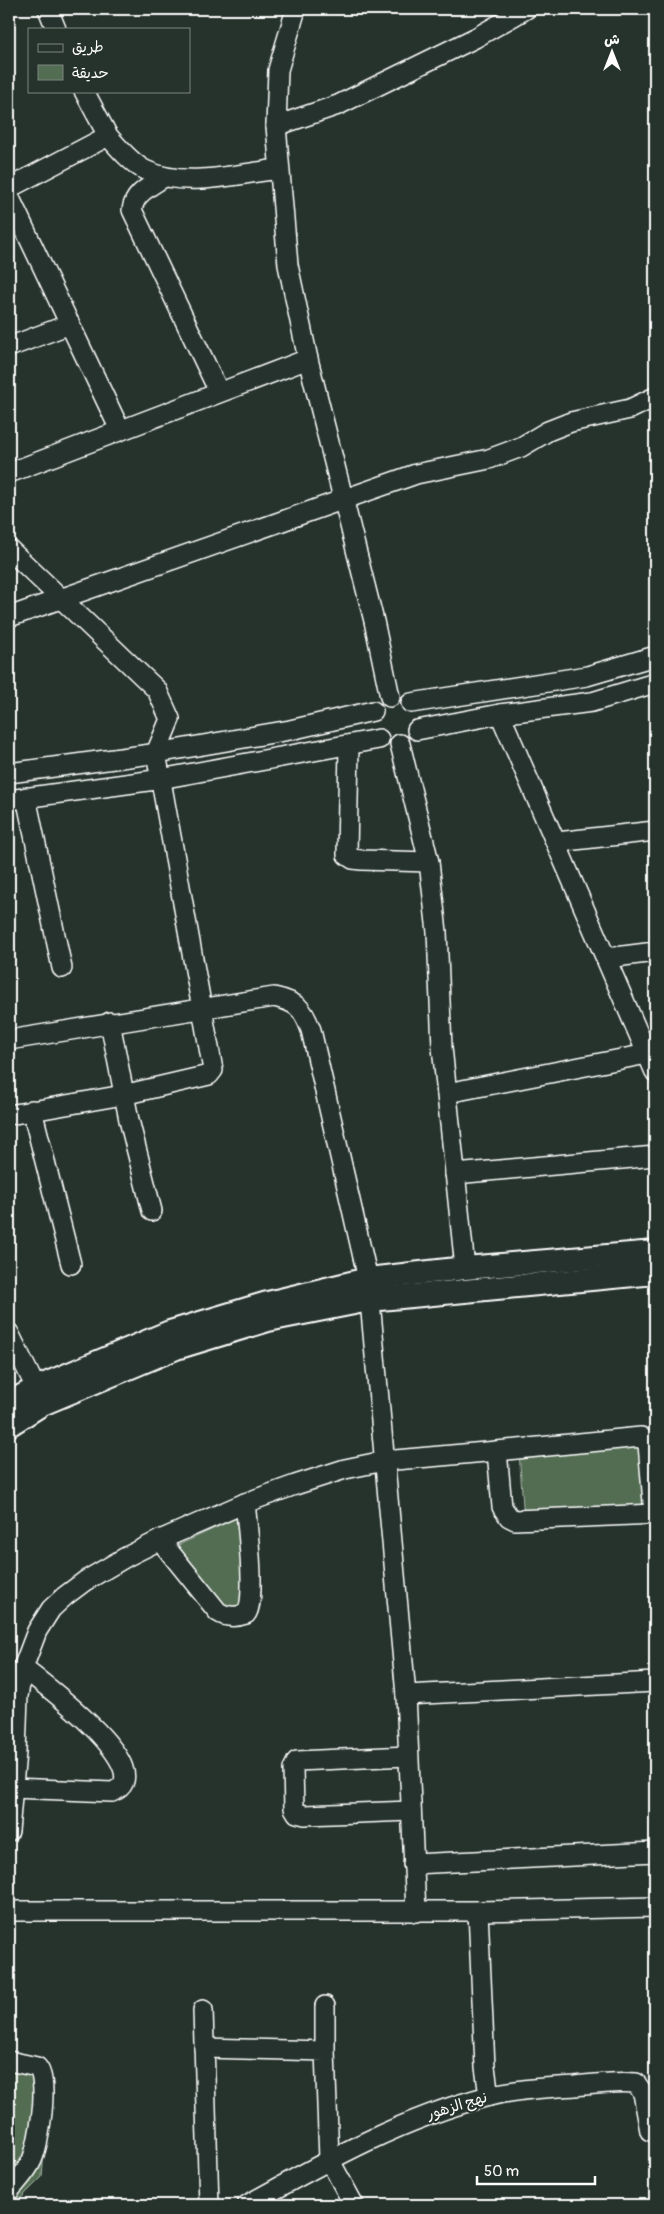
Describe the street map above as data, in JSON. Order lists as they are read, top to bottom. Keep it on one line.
{"streets":{"street":["نهج الزهور"]},"legend":["طريق","حديقة"],"scale_bar":"50 m","north":"top"}
